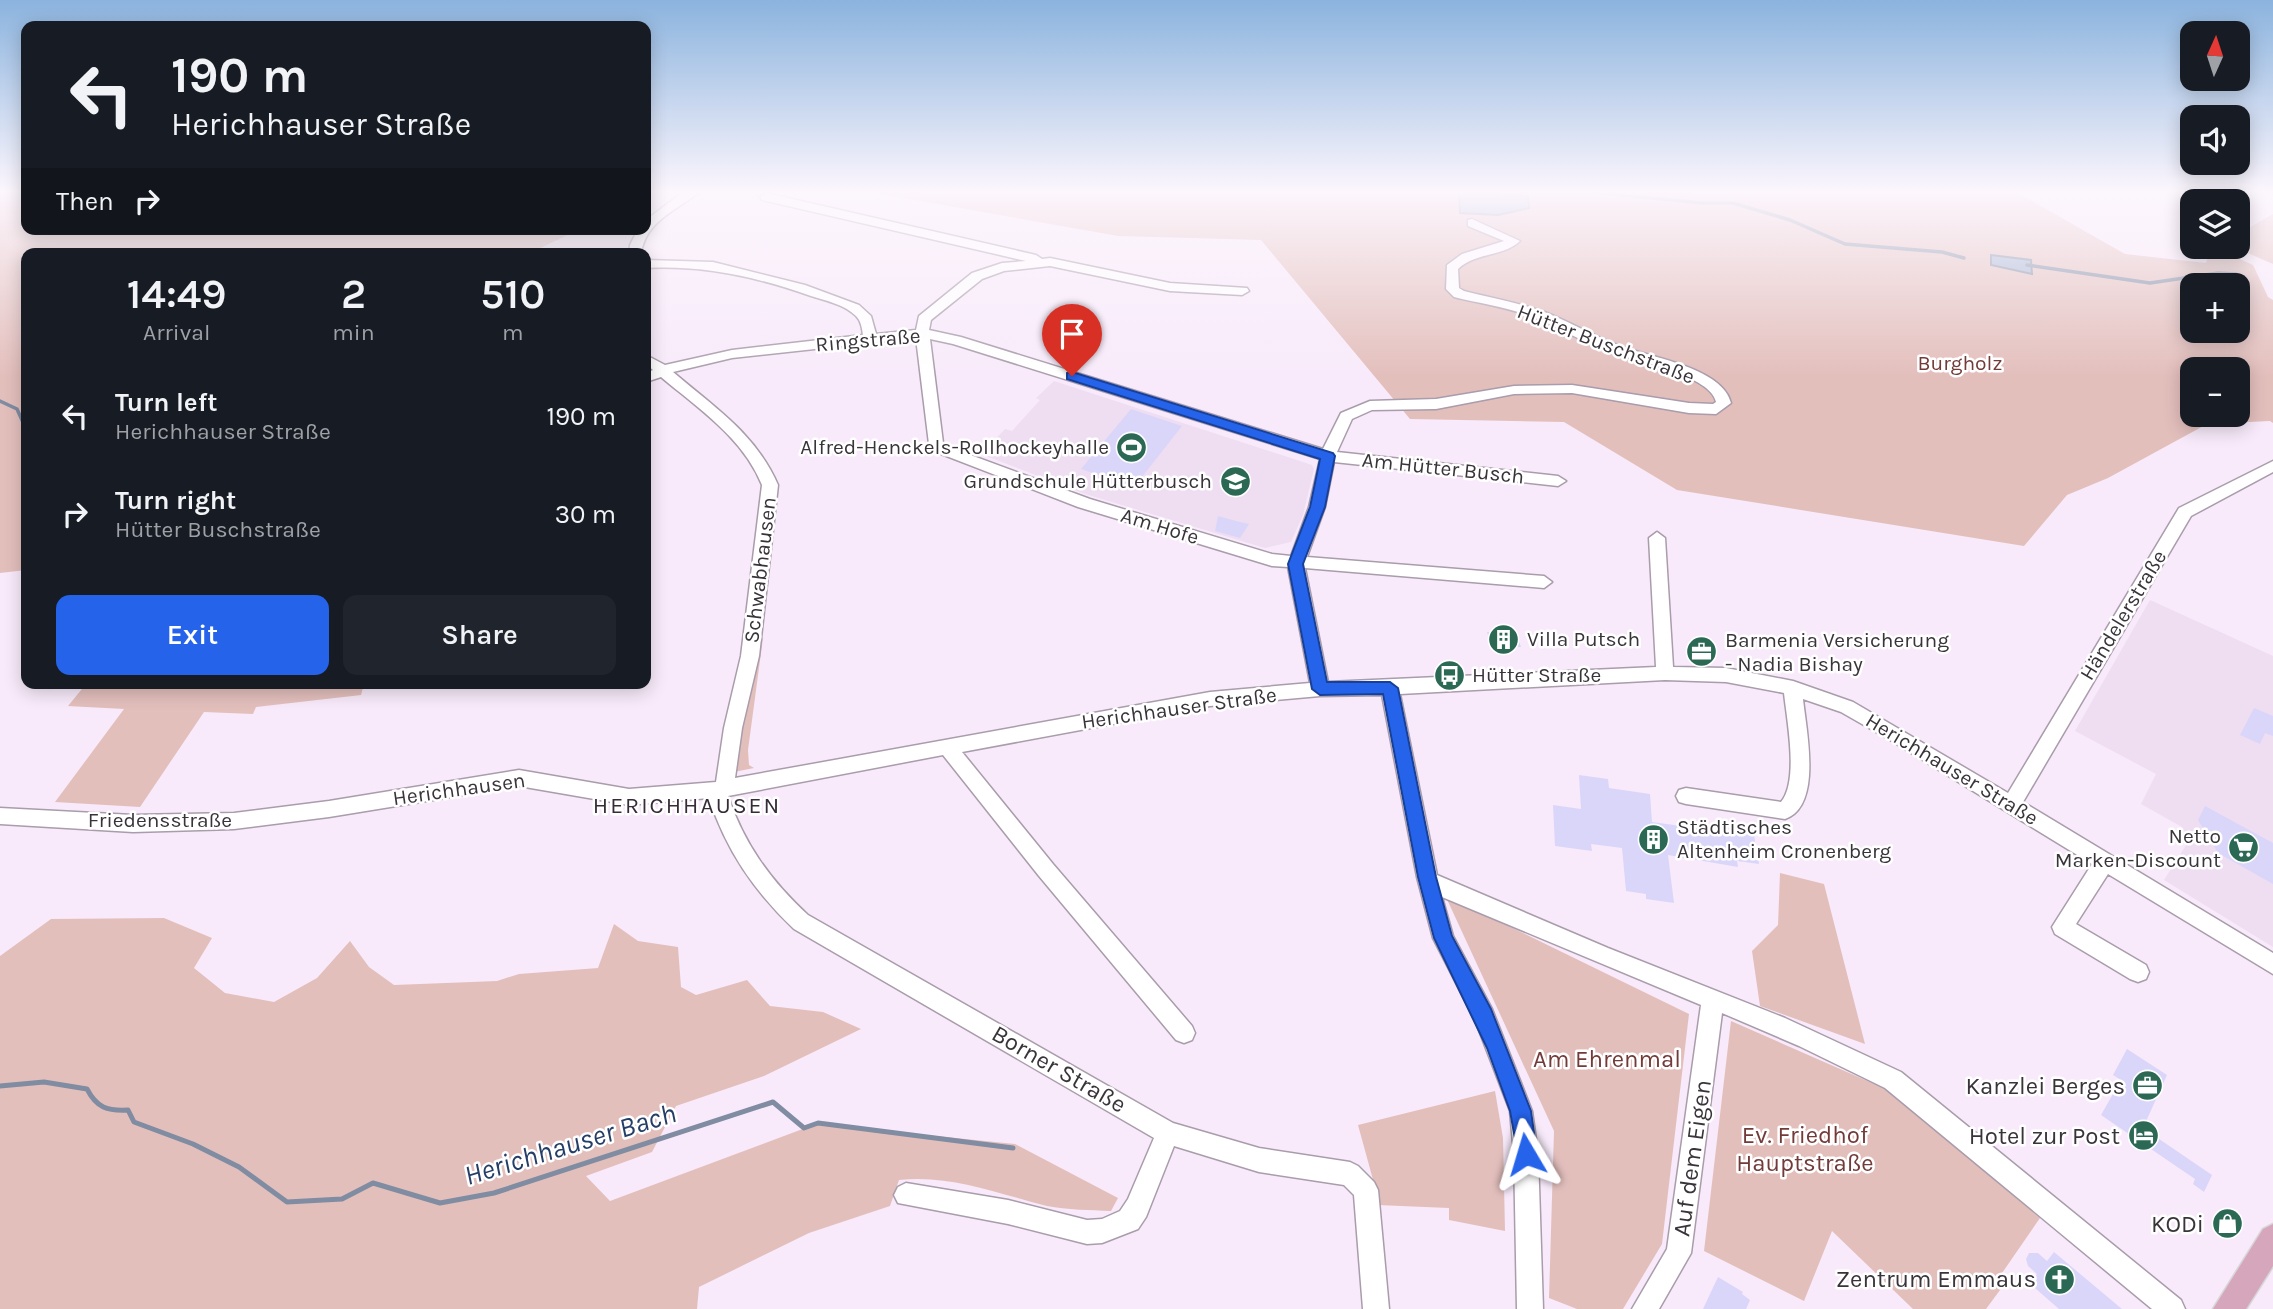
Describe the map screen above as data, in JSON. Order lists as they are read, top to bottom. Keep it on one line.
{"streets":{"street":["Ringstraße","Hütter Buschstraße","Am Hütter Busch","Am Hofe","Schwabhausen","Händelerstraße","Herichhauser Straße","Herichhausen","Friedensstraße","Borner Straße","Auf dem Eigen"]},"crossings":[["Ringstraße","Hütter Buschstraße"],["Ringstraße","Am Hütter Busch"],["Ringstraße","Am Hofe"],["Ringstraße","Schwabhausen"],["Hütter Buschstraße","Am Hütter Busch"],["Hütter Buschstraße","Am Hofe"],["Schwabhausen","Herichhauser Straße"],["Schwabhausen","Herichhausen"],["Schwabhausen","Borner Straße"],["Händelerstraße","Herichhauser Straße"],["Herichhauser Straße","Herichhausen"],["Herichhauser Straße","Borner Straße"],["Herichhausen","Friedensstraße"],["Herichhausen","Borner Straße"]],"districts":["HERICHHAUSEN"],"water":["Herichhauser Bach"],"parks":["Burgholz","Am Ehrenmal","Ev. Friedhof Hauptstraße"],"places":{"sports":["Alfred-Henckels-Rollhockeyhalle"],"school or university":["Grundschule Hütterbusch"],"building":["Villa Putsch","Städtisches Altenheim Cronenberg"],"office":["Barmenia Versicherung - Nadia Bishay","Kanzlei Berges"],"bus stop":["Hütter Straße"],"supermarket":["Netto Marken-Discount"],"hotel":["Hotel zur Post"],"shop":["KODi"],"church":["Zentrum Emmaus"]},"north":"top","page":{"map_buttons":["+","−"],"turn":["190 m","Herichhauser Straße"],"then":"Then","eta":["14:49","Arrival","2","min","510","m"],"list":[{"name":"Turn left","note":"Herichhauser Straße","value":"190 m"},{"name":"Turn right","note":"Hütter Buschstraße","value":"30 m"}],"buttons":["Exit","Share"]}}
